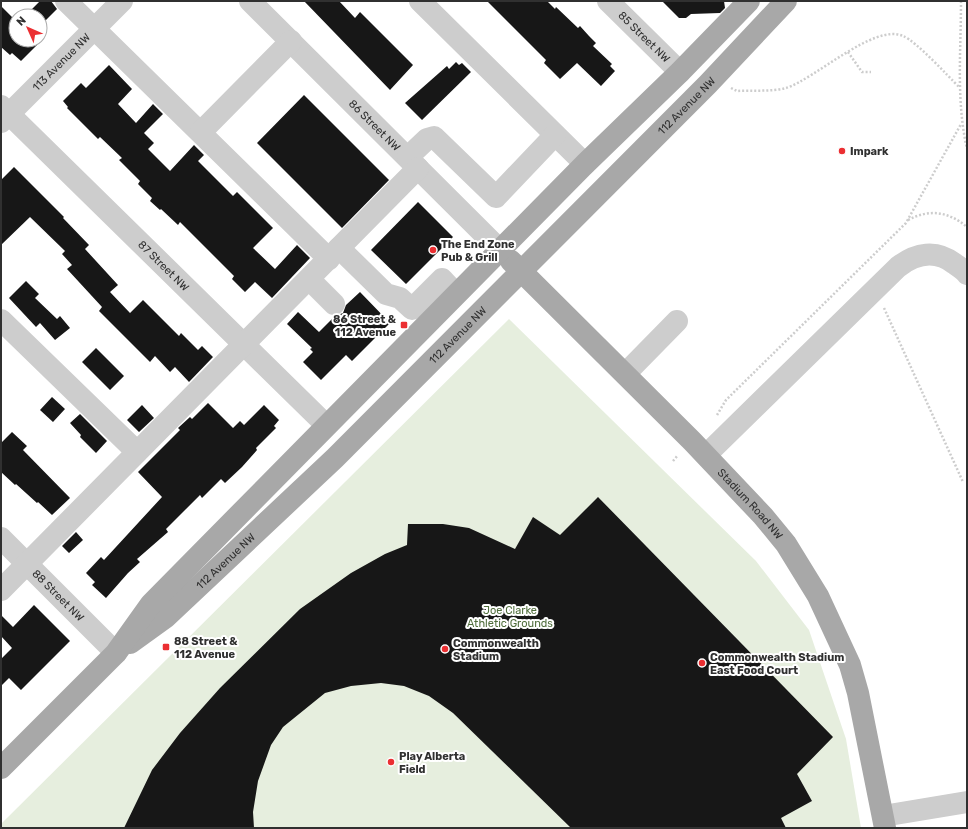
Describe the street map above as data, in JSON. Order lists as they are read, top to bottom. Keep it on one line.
{"streets":{"main road":["112 Avenue NW","Stadium Road NW"],"street":["85 Street NW","113 Avenue NW","86 Street NW","87 Street NW","88 Street NW"]},"crossings":[["85 Street NW","112 Avenue NW"],["113 Avenue NW","87 Street NW"],["112 Avenue NW","86 Street NW"],["112 Avenue NW","87 Street NW"],["112 Avenue NW","Stadium Road NW"],["112 Avenue NW","88 Street NW"],["86 Street NW","Stadium Road NW"]],"parks":["Joe Clarke Athletic Grounds"],"places":{"other":["Impark","The End Zone Pub & Grill","Commonwealth Stadium","Commonwealth Stadium East Food Court","Play Alberta Field"],"transit":["86 Street & 112 Avenue","88 Street & 112 Avenue"]},"north":"top left"}
